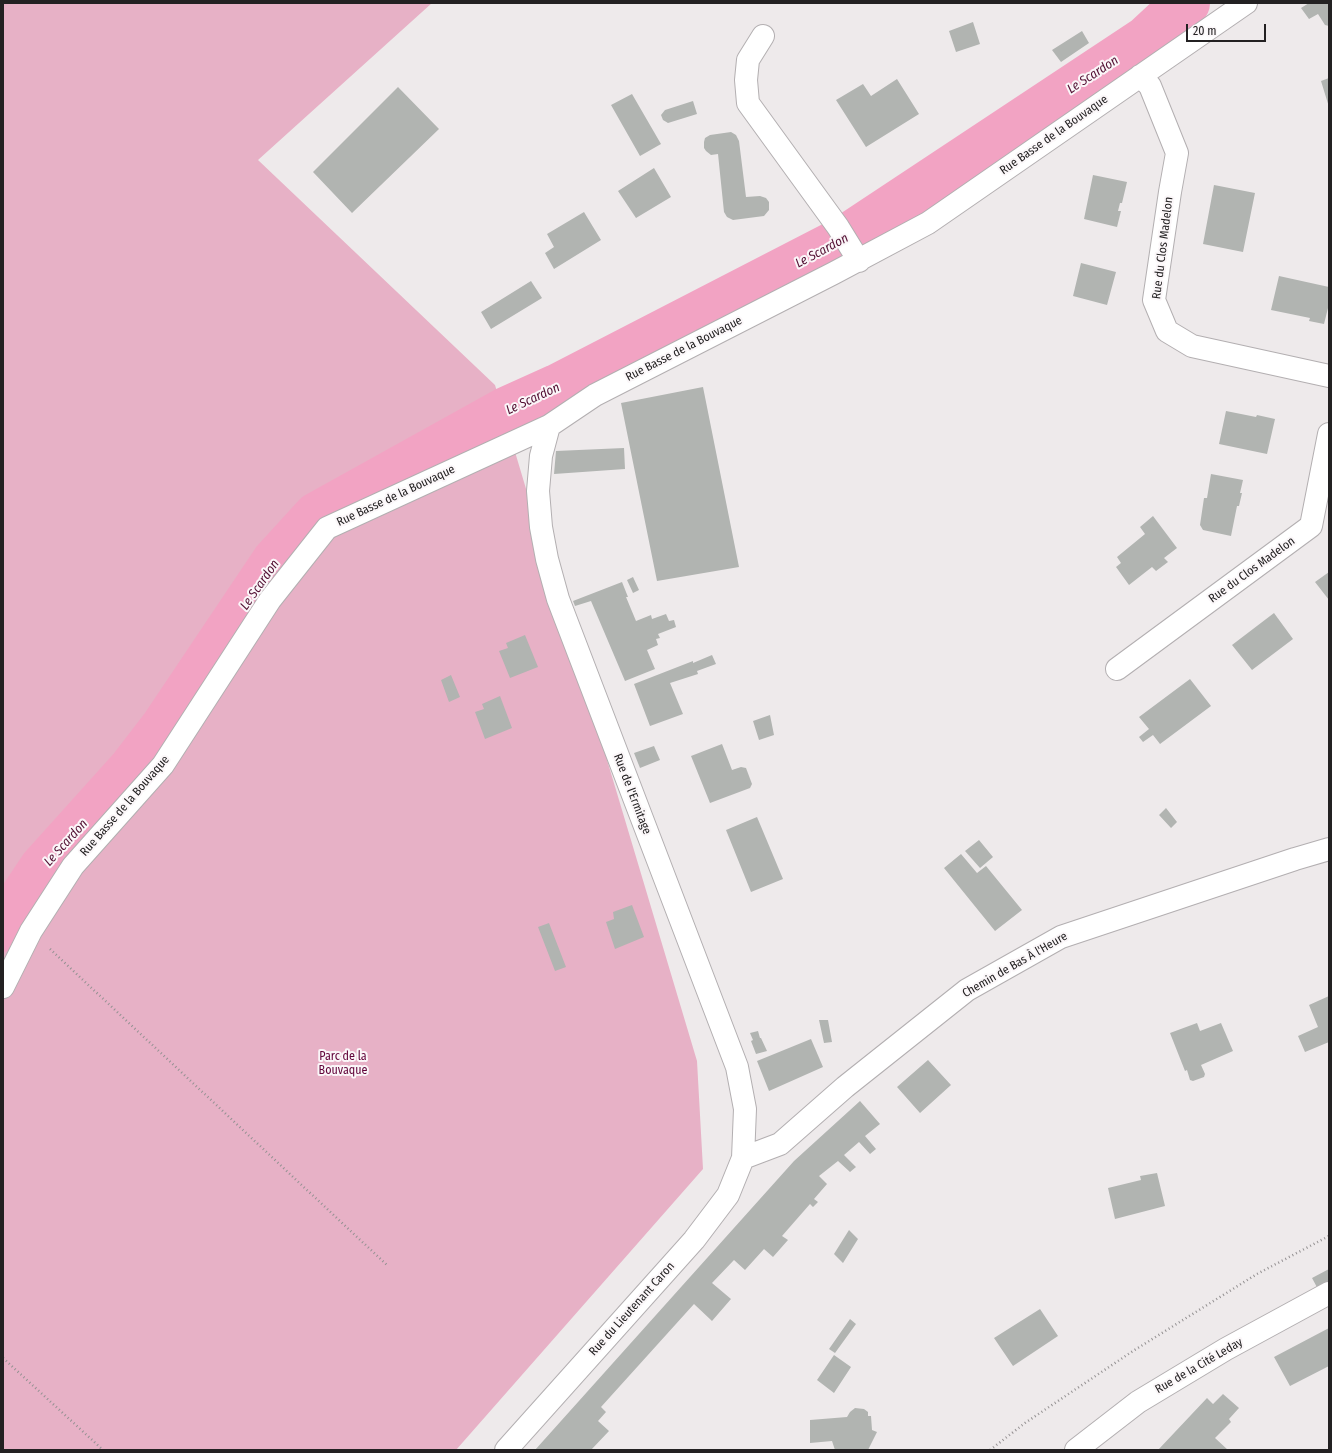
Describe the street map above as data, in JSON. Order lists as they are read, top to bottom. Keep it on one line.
{"streets":{"street":["Rue Basse de la Bouvaque","Rue du Clos Madelon","Rue de l'Ermitage","Chemin de Bas À l'Heure","Rue du Lieutenant Caron","Rue de la Cité Leday"]},"crossings":[["Rue Basse de la Bouvaque","Rue du Clos Madelon"],["Rue Basse de la Bouvaque","Rue de l'Ermitage"],["Rue de l'Ermitage","Chemin de Bas À l'Heure"],["Rue de l'Ermitage","Rue du Lieutenant Caron"],["Chemin de Bas À l'Heure","Rue du Lieutenant Caron"]],"water":["Le Scardon"],"parks":["Parc de la Bouvaque"],"scale_bar":"20 m"}
